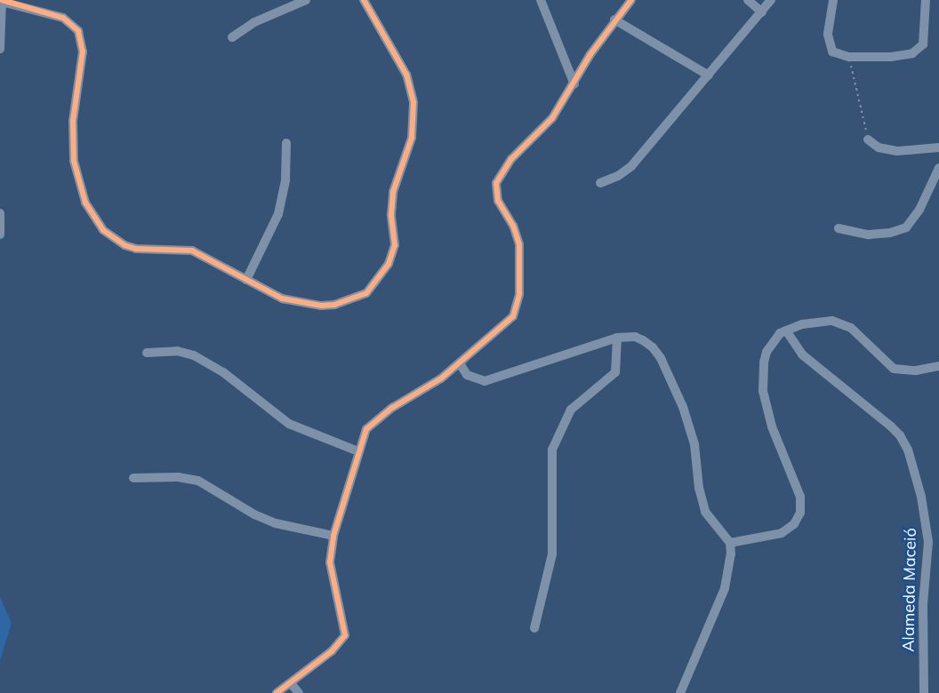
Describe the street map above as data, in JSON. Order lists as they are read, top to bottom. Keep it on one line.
{"streets":{"street":["Alameda Maceió"]}}
